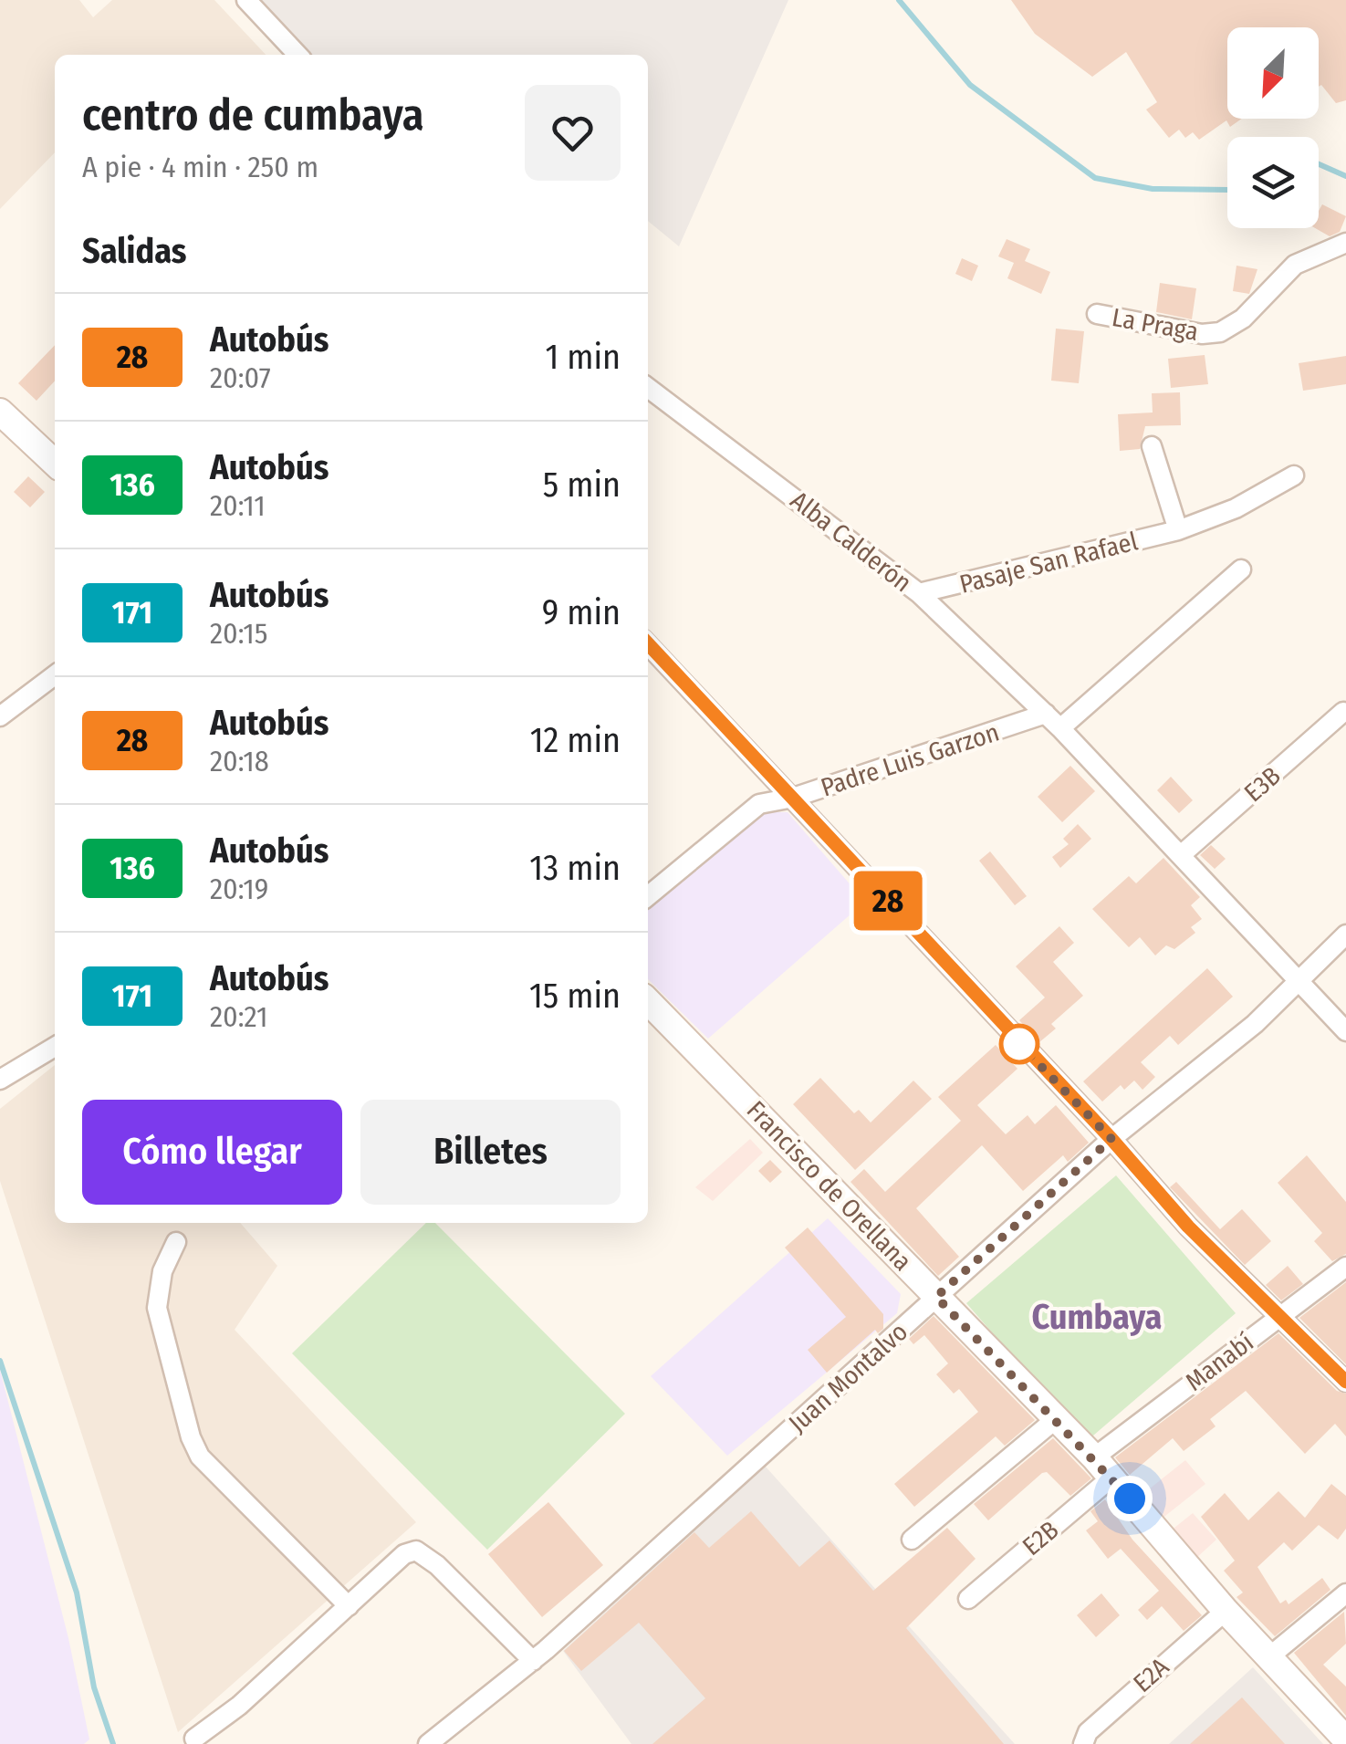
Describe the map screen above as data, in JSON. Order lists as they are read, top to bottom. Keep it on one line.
{"streets":{"street":["La Praga","Alba Calderón","Pasaje San Rafael","Padre Luis Garzon","E3B","Francisco de Orellana","Manabí","Juan Montalvo","E2B","E2A"]},"crossings":[["Alba Calderón","Pasaje San Rafael"],["Alba Calderón","Padre Luis Garzon"],["Francisco de Orellana","Manabí"],["Francisco de Orellana","Juan Montalvo"],["Francisco de Orellana","E2B"],["Francisco de Orellana","E2A"]],"districts":["Cumbaya"],"lines":["bus line 28"],"north":"bottom left","page":{"on_map":"28","heading":[["centro de cumbaya","A pie · 4 min · 250 m"],"Salidas"],"list":[{"mark":"28","name":"Autobús","note":"20:07","value":"1 min"},{"mark":"136","name":"Autobús","note":"20:11","value":"5 min"},{"mark":"171","name":"Autobús","note":"20:15","value":"9 min"},{"mark":"28","name":"Autobús","note":"20:18","value":"12 min"},{"mark":"136","name":"Autobús","note":"20:19","value":"13 min"},{"mark":"171","name":"Autobús","note":"20:21","value":"15 min"}],"buttons":["Cómo llegar","Billetes"]}}
